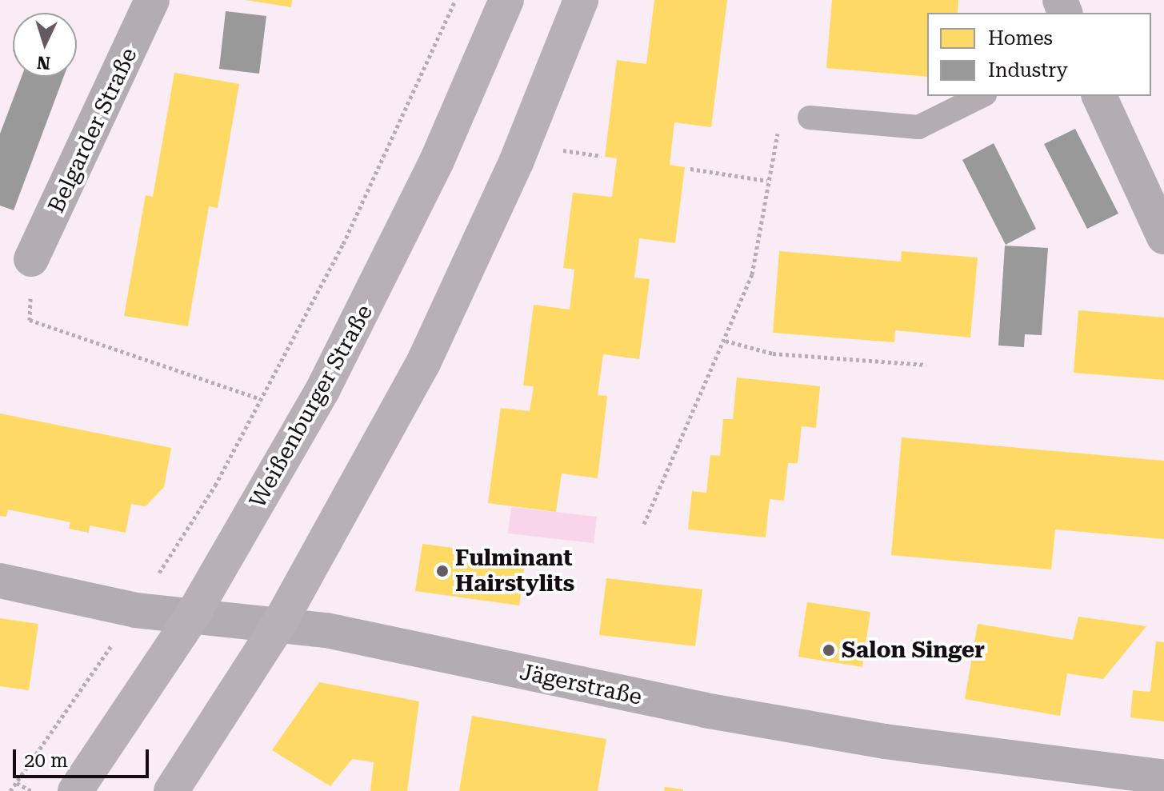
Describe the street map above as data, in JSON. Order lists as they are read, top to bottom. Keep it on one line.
{"streets":{"main road":["Weißenburger Straße"],"street":["Belgarder Straße","Jägerstraße"]},"crossings":[["Weißenburger Straße","Jägerstraße"]],"places":["Fulminant Hairstylits","Salon Singer"],"legend":["Homes","Industry"],"scale_bar":"20 m","north":"bottom"}
